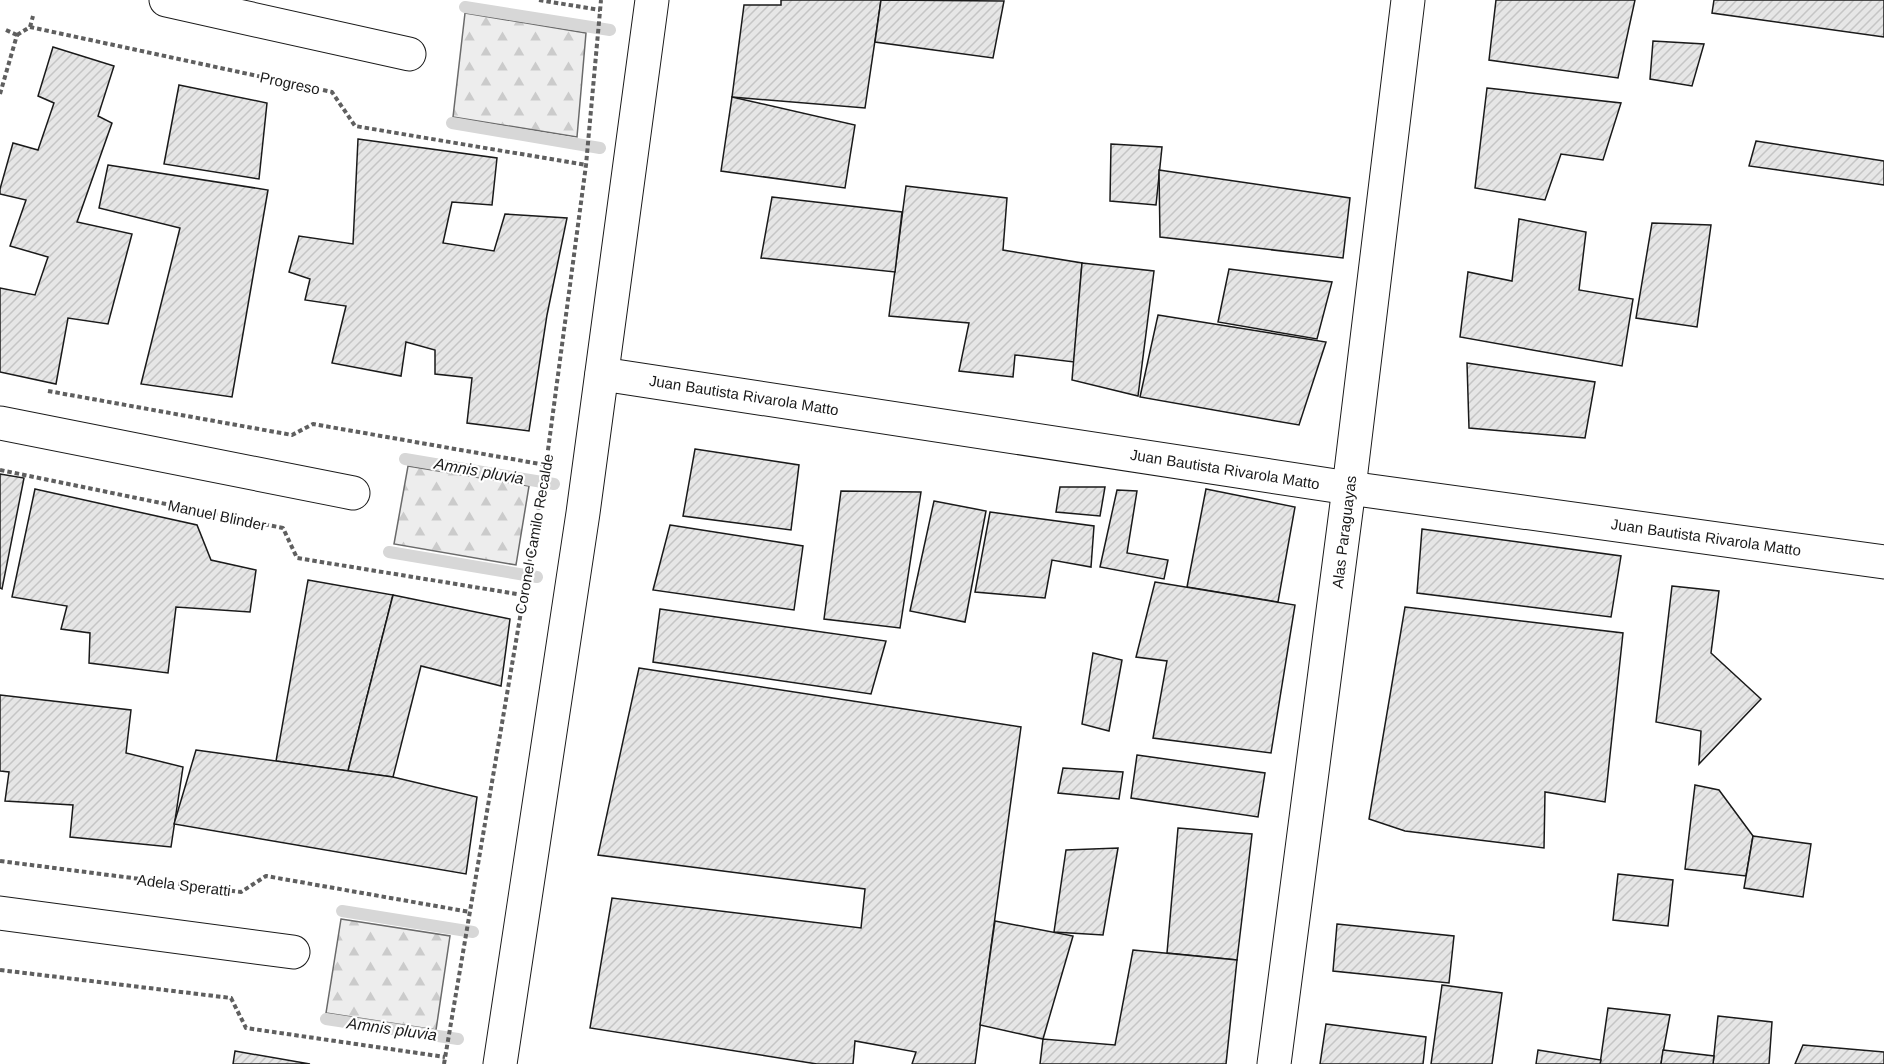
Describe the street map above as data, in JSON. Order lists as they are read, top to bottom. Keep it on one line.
{"streets":{"street":["Juan Bautista Rivarola Matto","Alas Paraguayas"],"path":["Progreso","Manuel Blinder","Coronel Camilo Recalde","Adela Speratti"]},"crossings":[["Progreso","Coronel Camilo Recalde"],["Juan Bautista Rivarola Matto","Alas Paraguayas"],["Manuel Blinder","Coronel Camilo Recalde"],["Coronel Camilo Recalde","Adela Speratti"]],"water":["Amnis pluvia"]}
